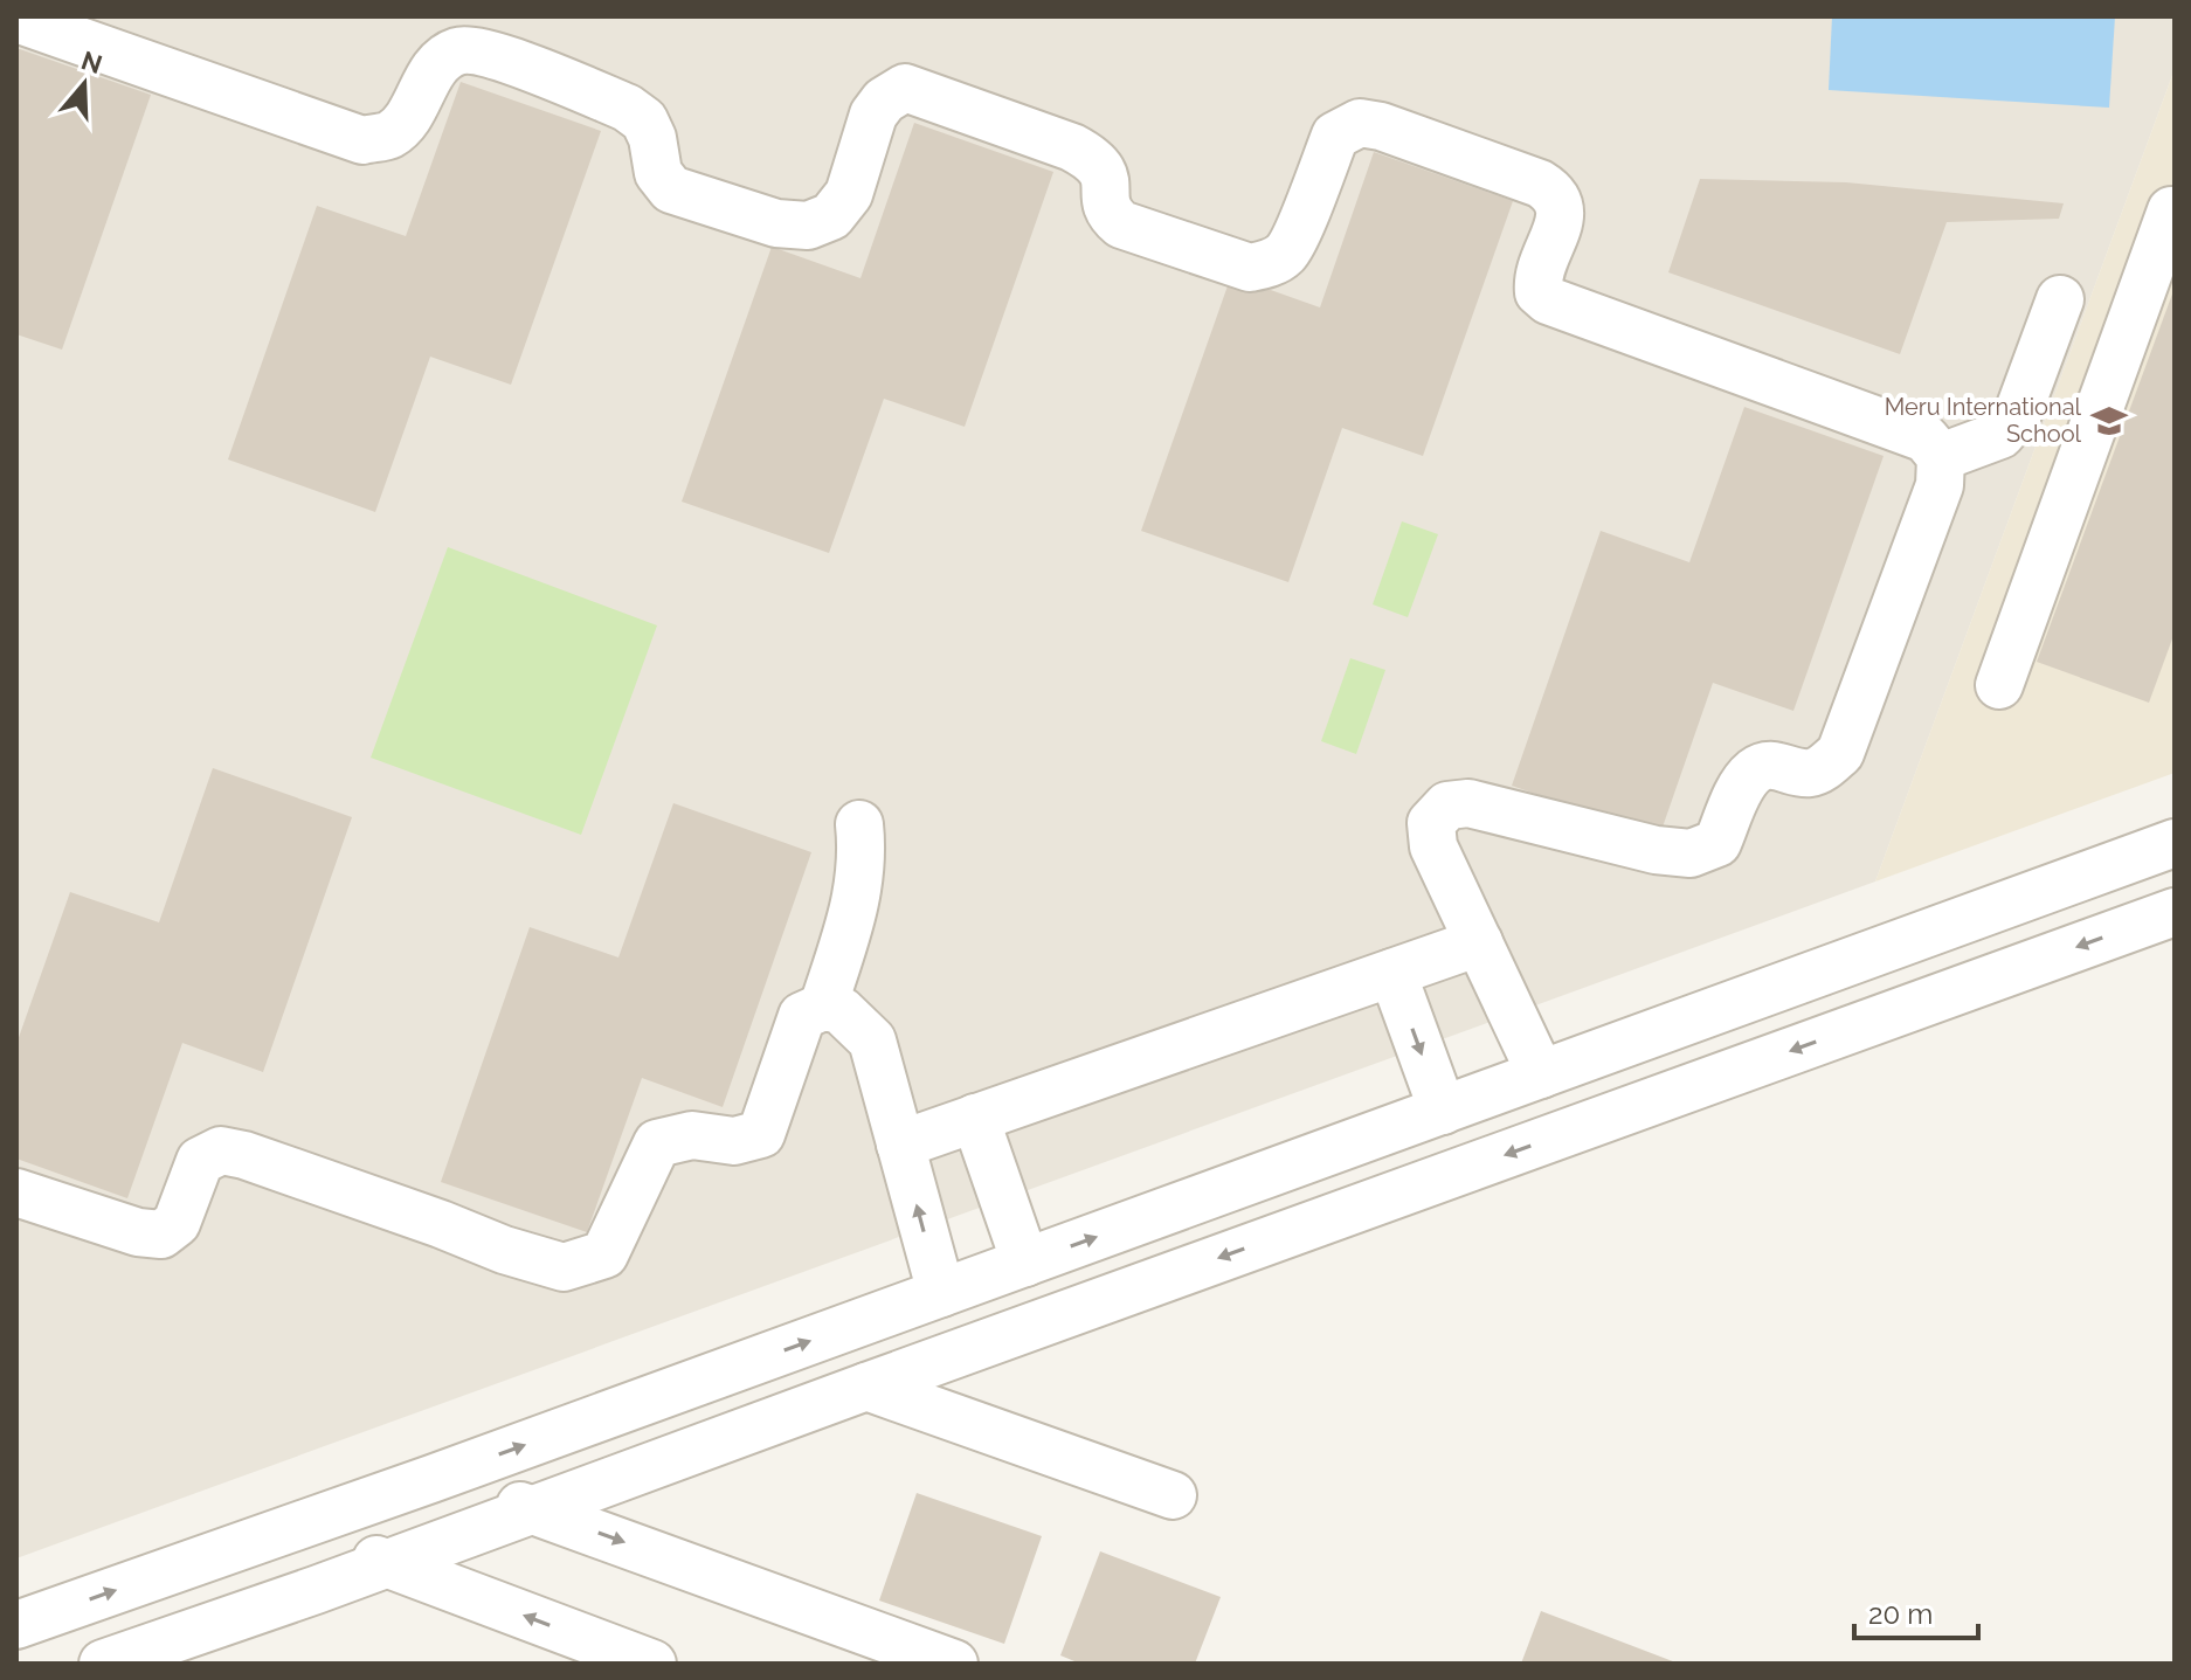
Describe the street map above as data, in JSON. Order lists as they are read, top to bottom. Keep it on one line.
{"places":{"school or university":["Meru International School"]},"scale_bar":"20 m","north":"top"}
